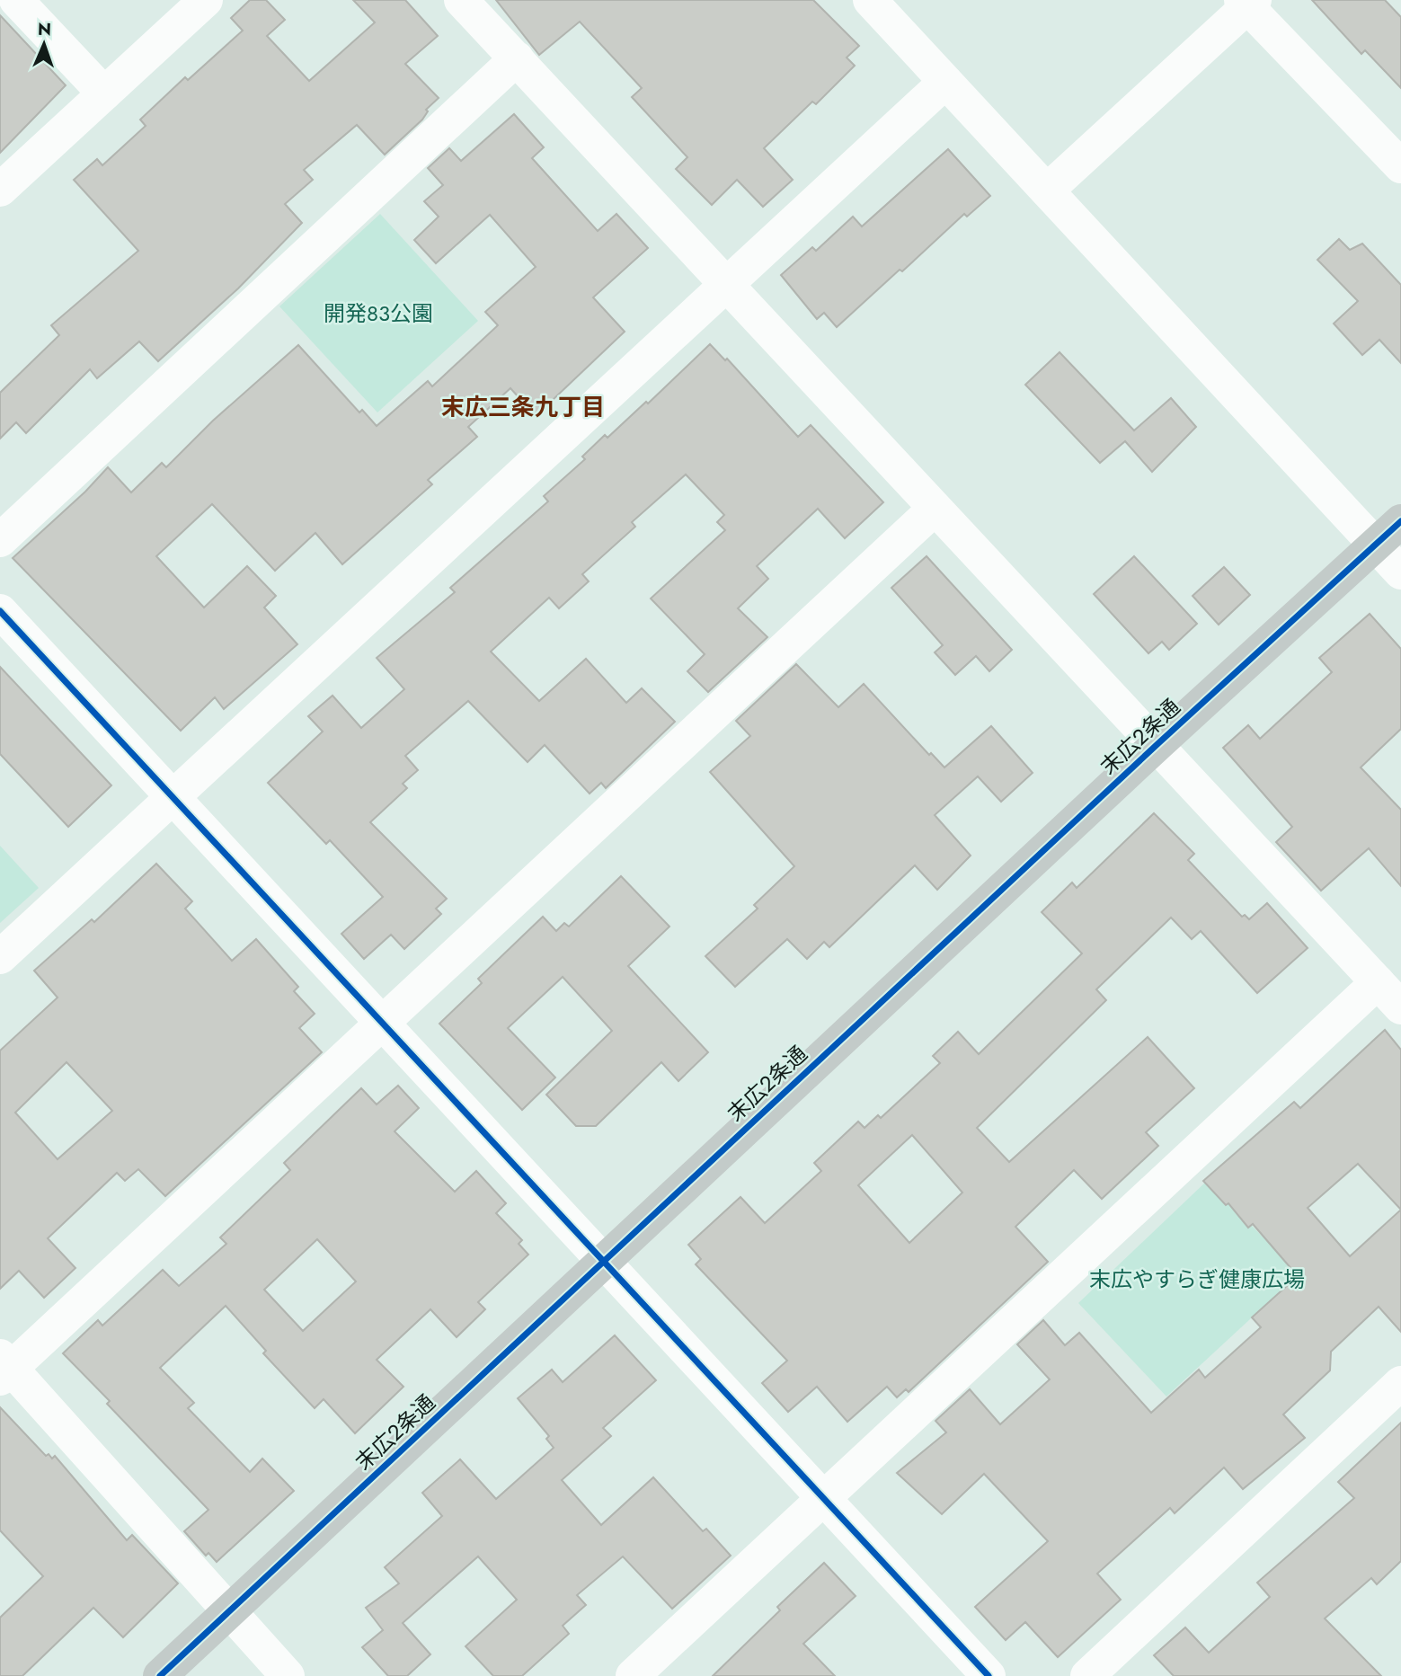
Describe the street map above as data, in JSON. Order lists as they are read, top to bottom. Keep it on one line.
{"streets":{"street":["末広2条通"]},"districts":["末広三条九丁目"],"parks":["開発83公園","末広やすらぎ健康広場"],"north":"top"}
